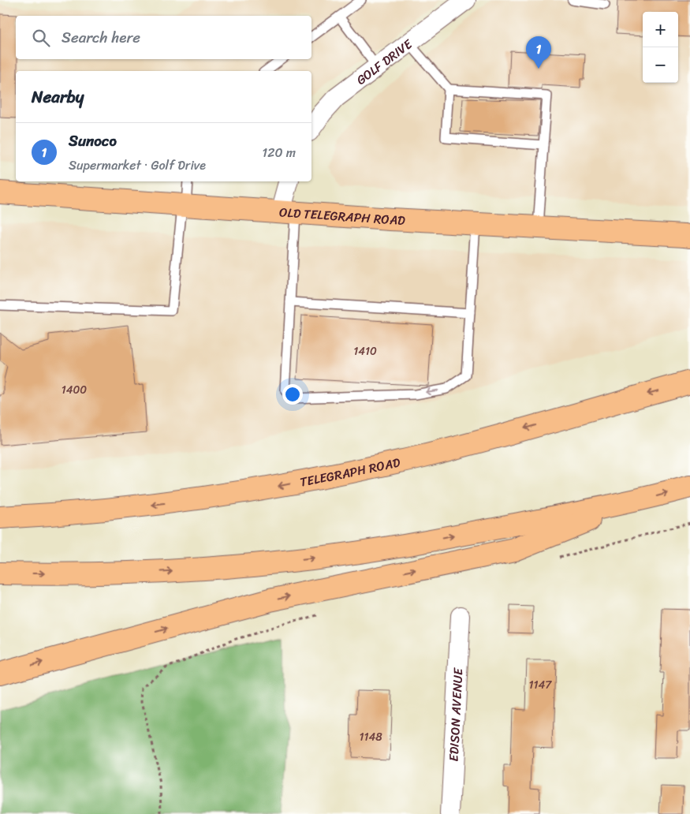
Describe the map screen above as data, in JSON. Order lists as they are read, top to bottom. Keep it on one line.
{"streets":{"main road":["OLD TELEGRAPH ROAD","TELEGRAPH ROAD"],"street":["GOLF DRIVE","EDISON AVENUE"]},"house_numbers":["1410","1400","1147","1148"],"page":{"map_buttons":["+","−"],"search":"Search here","pins":"1","heading":"Nearby","list":[{"mark":"1","name":"Sunoco","note":"Supermarket · Golf Drive","value":"120 m"}]}}
